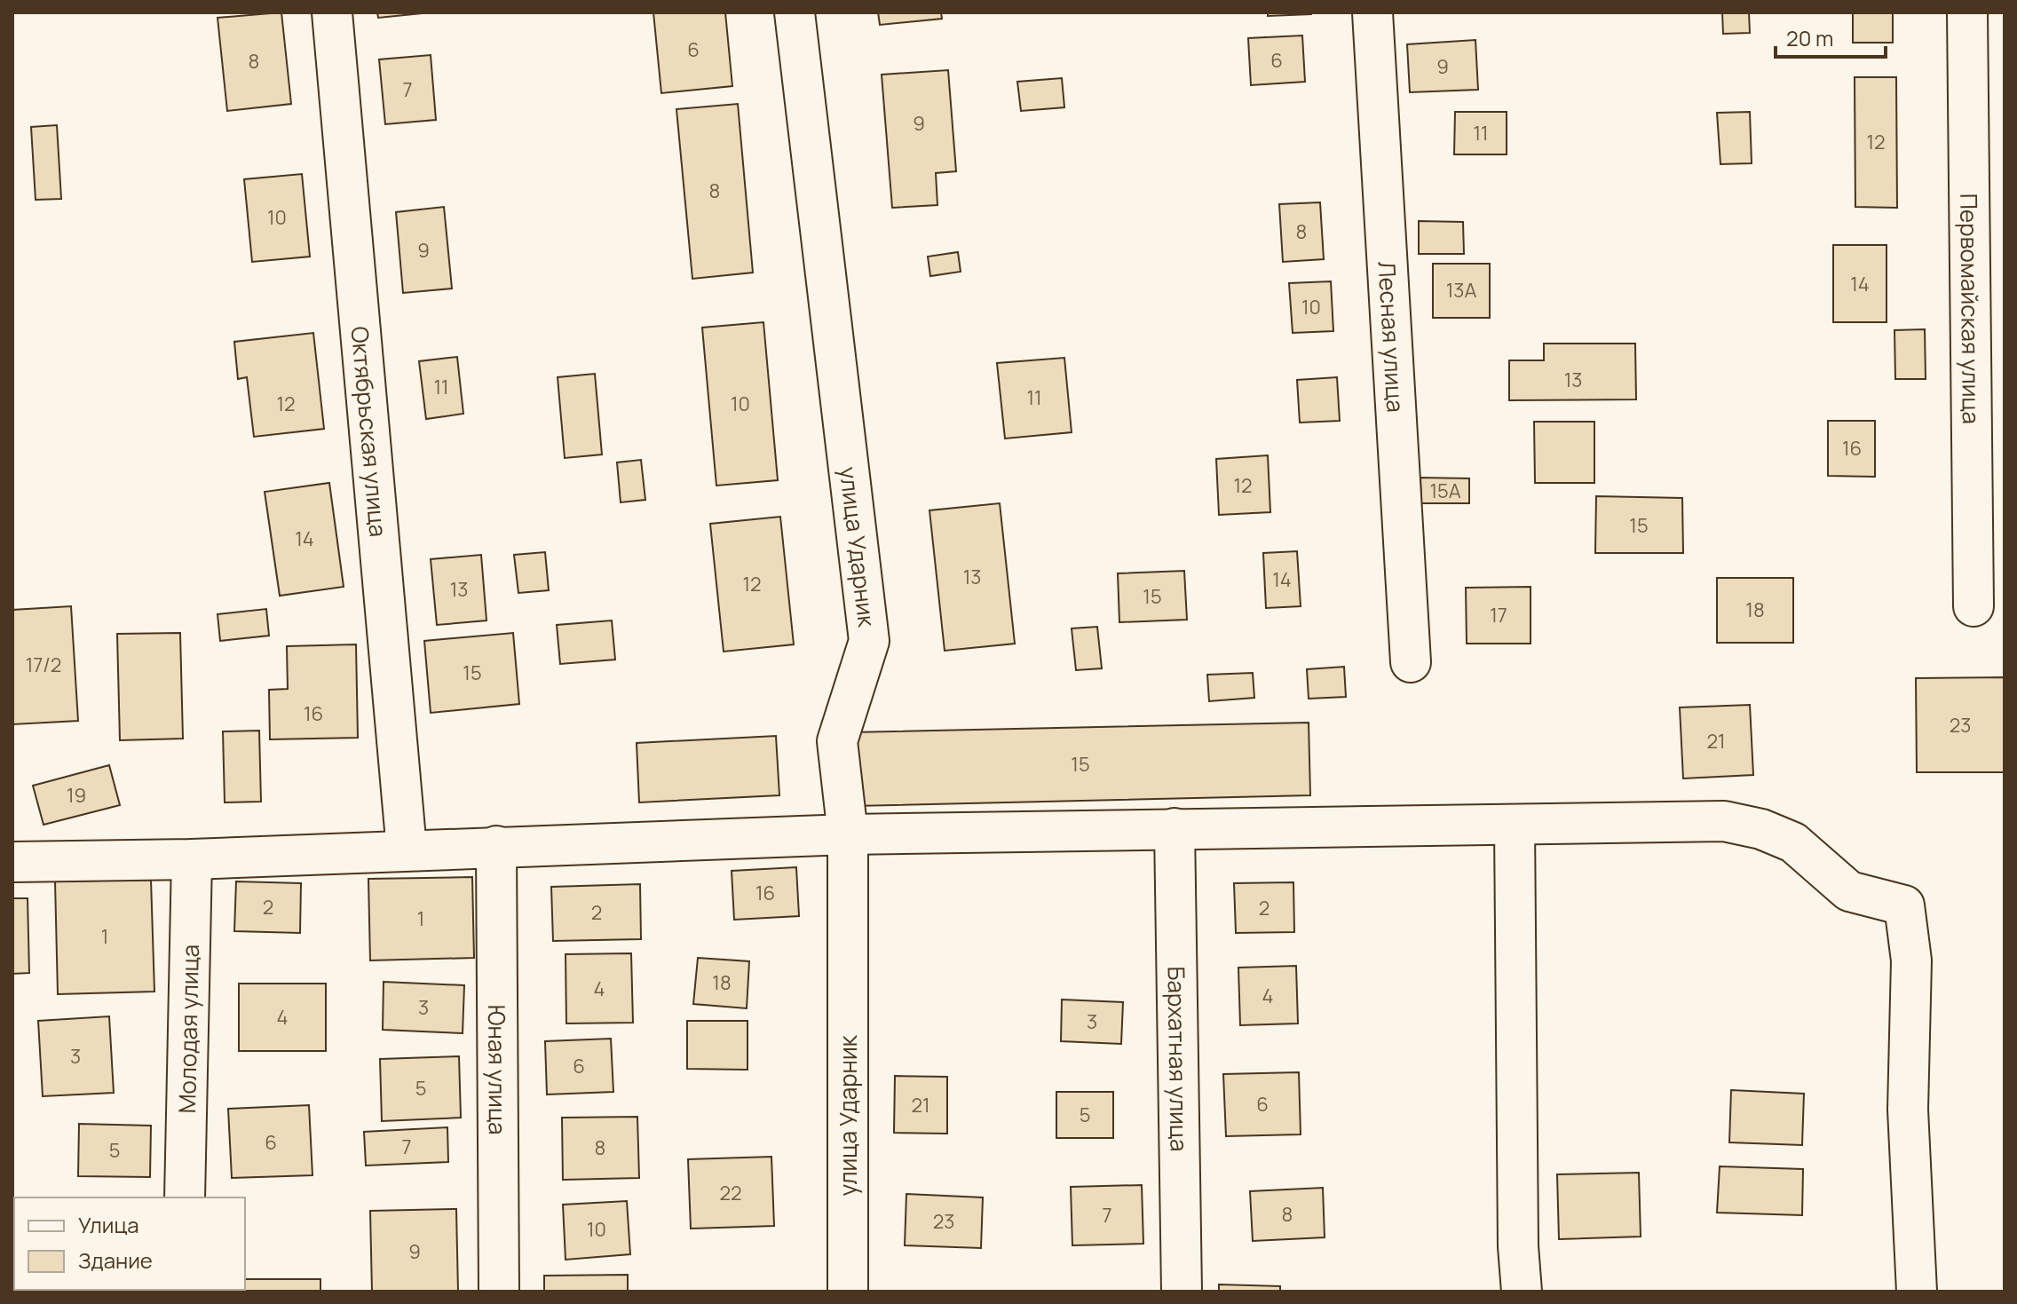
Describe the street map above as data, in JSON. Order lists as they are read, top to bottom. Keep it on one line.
{"streets":{"street":["Первомайская улица","Лесная улица","Октябрьская улица","улица Ударник","Молодая улица","Бархатная улица","Юная улица"]},"house_numbers":["6","6","8","9","7","9","11","12","8","10","8","9","14","13А","10","13","11","11","12","10","16","12","15А","15","14","13","14","12","13","15","18","17","17/2","15","16","23","21","15","19","16","2","2","2","1","1","18","4","4","3","4","3","3","6","5","6","21","5","6","7","8","5","22","8","7","23","10","9"],"legend":["Улица","Здание"],"scale_bar":"20 m"}
